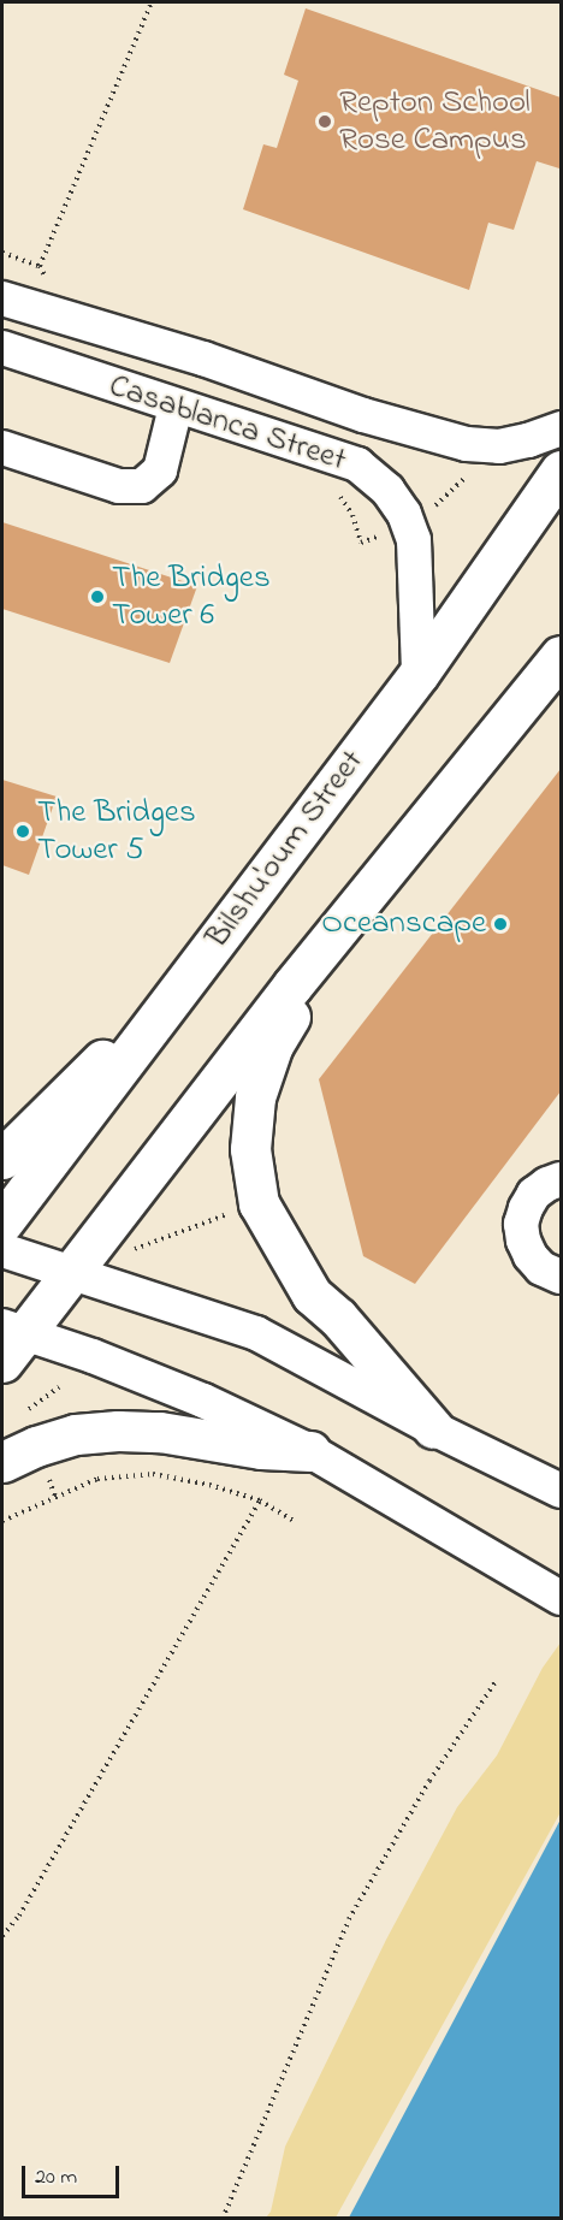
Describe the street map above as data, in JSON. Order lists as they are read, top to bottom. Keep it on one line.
{"streets":{"main road":["Bilshu'oum Street"],"street":["Casablanca Street"]},"crossings":[["Casablanca Street","Bilshu'oum Street"]],"places":["Repton School Rose Campus","The Bridges Tower 6","The Bridges Tower 5","Oceanscape"],"scale_bar":"20 m"}
